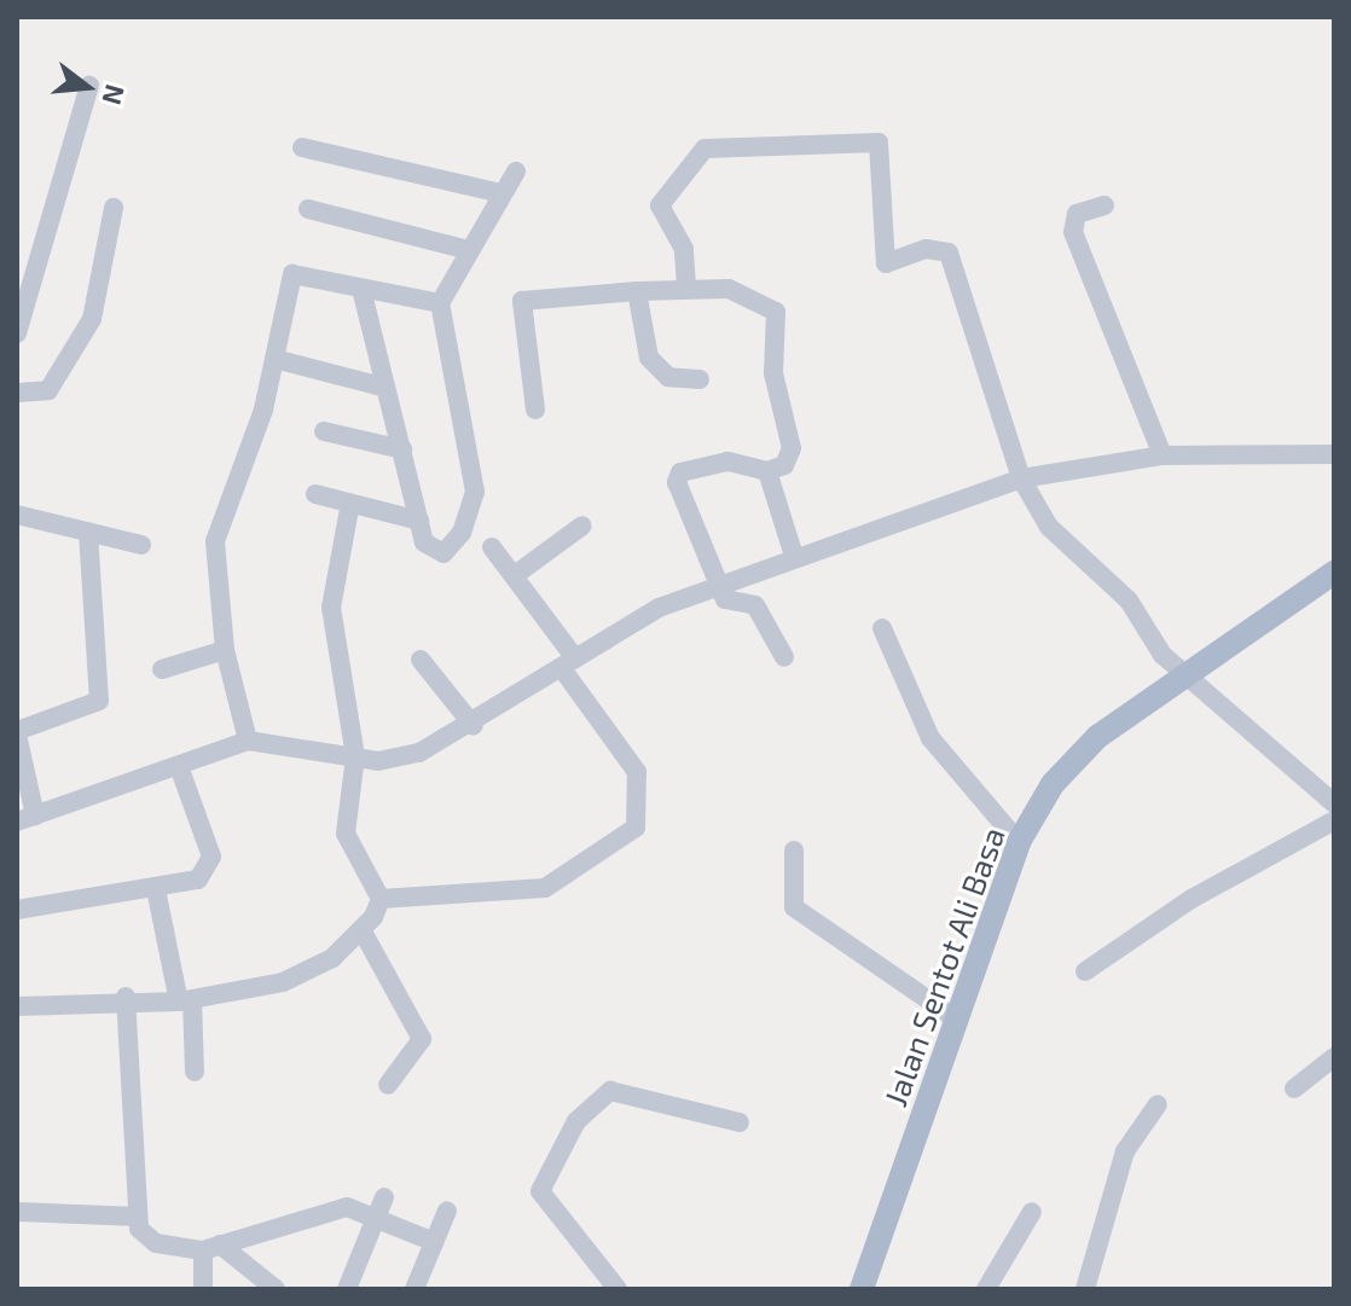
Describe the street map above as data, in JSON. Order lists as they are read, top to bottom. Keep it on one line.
{"streets":{"main road":["Jalan Sentot Ali Basa"]},"north":"right"}
